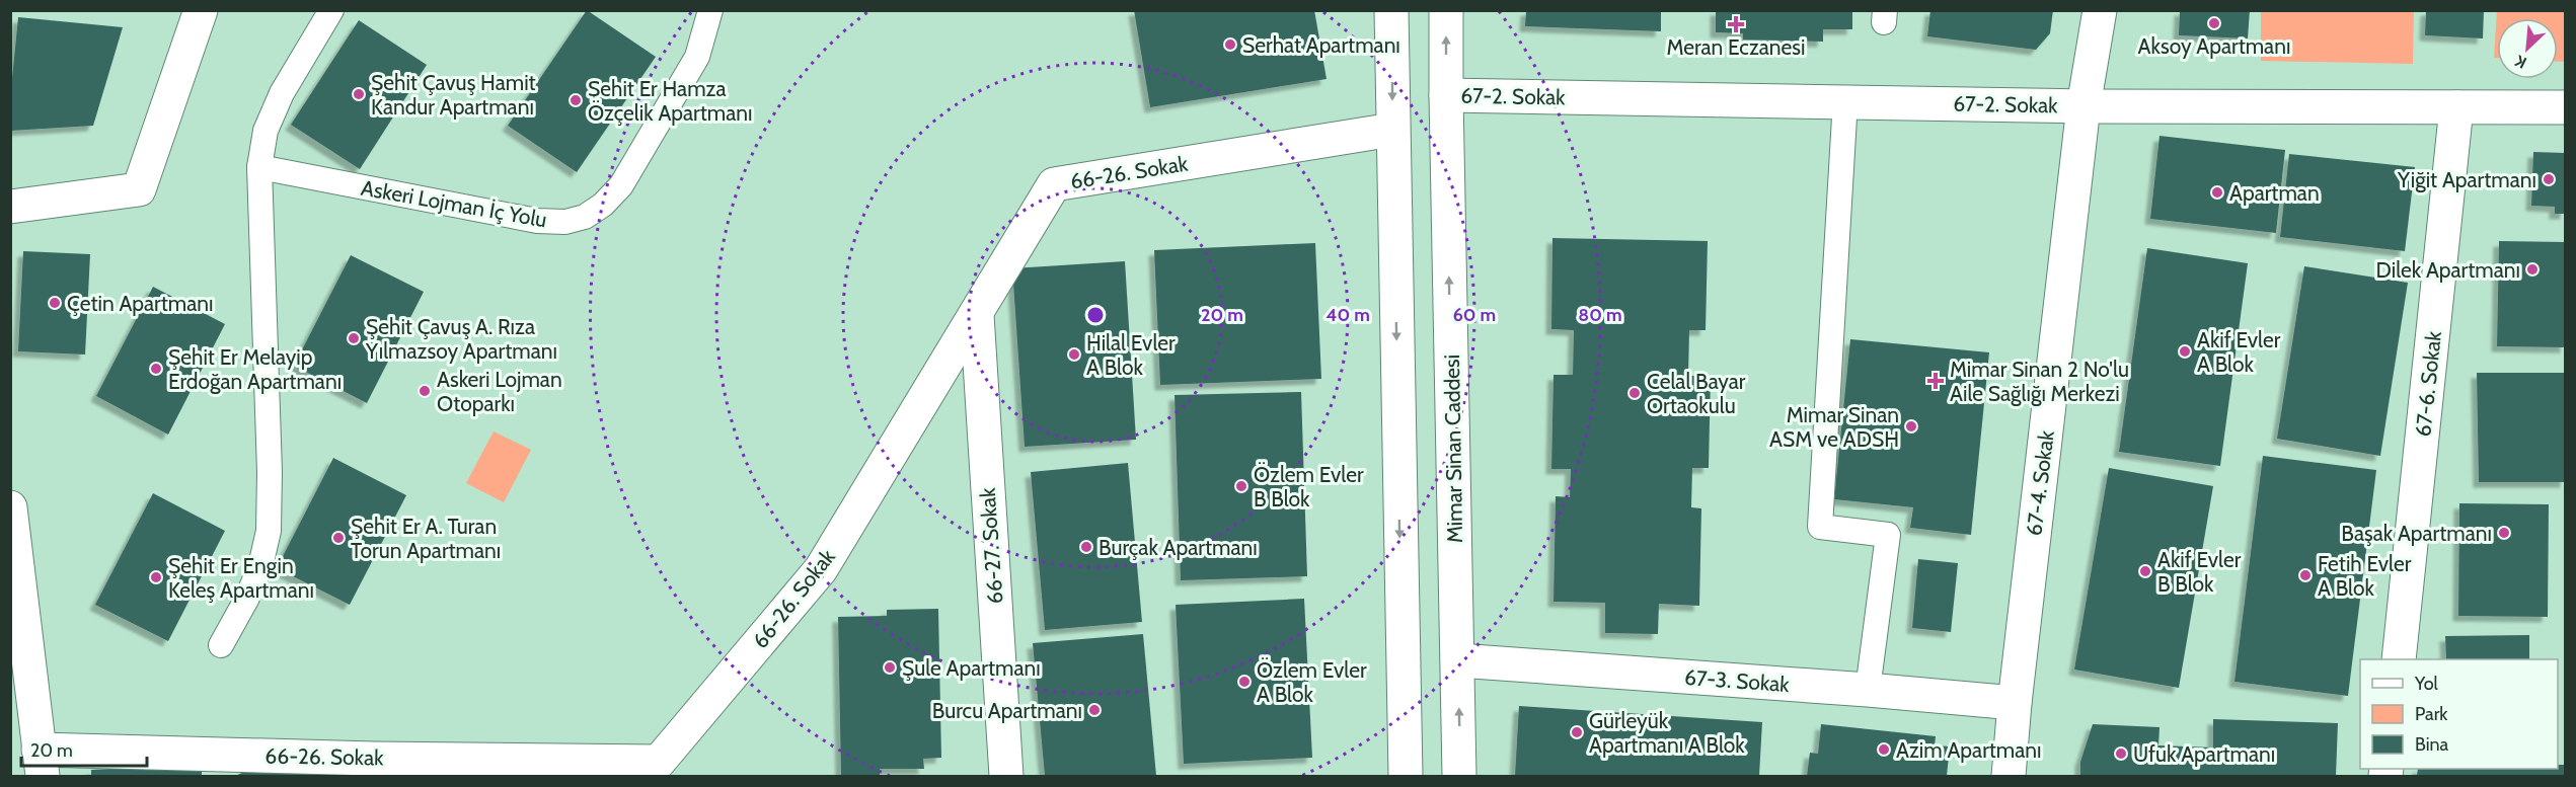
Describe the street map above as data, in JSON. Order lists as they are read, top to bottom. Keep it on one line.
{"streets":{"street":["67-2. Sokak","66-26. Sokak","67-6. Sokak","Mimar Sinan Caddesi","67-4. Sokak","66-27. Sokak","67-3. Sokak"],"lane":["Askeri Lojman İç Yolu"]},"crossings":[["67-2. Sokak","67-6. Sokak"],["67-2. Sokak","Mimar Sinan Caddesi"],["67-2. Sokak","67-4. Sokak"],["66-26. Sokak","66-27. Sokak"],["Mimar Sinan Caddesi","67-3. Sokak"],["67-4. Sokak","67-3. Sokak"]],"places":{"other":["Aksoy Apartmanı","Serhat Apartmanı","Şehit Çavuş Hamit Kandur Apartmanı","Şehit Er Hamza Özçelik Apartmanı","Yiğit Apartmanı","Apartman","Dilek Apartmanı","Çetin Apartmanı","Şehit Çavuş A. Rıza Yılmazsoy Apartmanı","Akif Evler A Blok","Hilal Evler A Blok","Şehit Er Melayip Erdoğan Apartmanı","Askeri Lojman Otoparkı","Celal Bayar Ortaokulu","Mimar Sinan ASM ve ADSH","Özlem Evler B Blok","Başak Apartmanı","Şehit Er A. Turan Torun Apartmanı","Burçak Apartmanı","Akif Evler B Blok","Fetih Evler A Blok","Şehit Er Engin Keleş Apartmanı","Şule Apartmanı","Özlem Evler A Blok","Burcu Apartmanı","Gürleyük Apartmanı A Blok","Azim Apartmanı","Ufuk Apartmanı"],"health":["Meran Eczanesi","Mimar Sinan 2 No'lu Aile Sağlığı Merkezi"]},"legend":["Yol","Park","Bina"],"scale_bar":"20 m","north":"bottom left","rings":["20 m","40 m","60 m","80 m"]}
